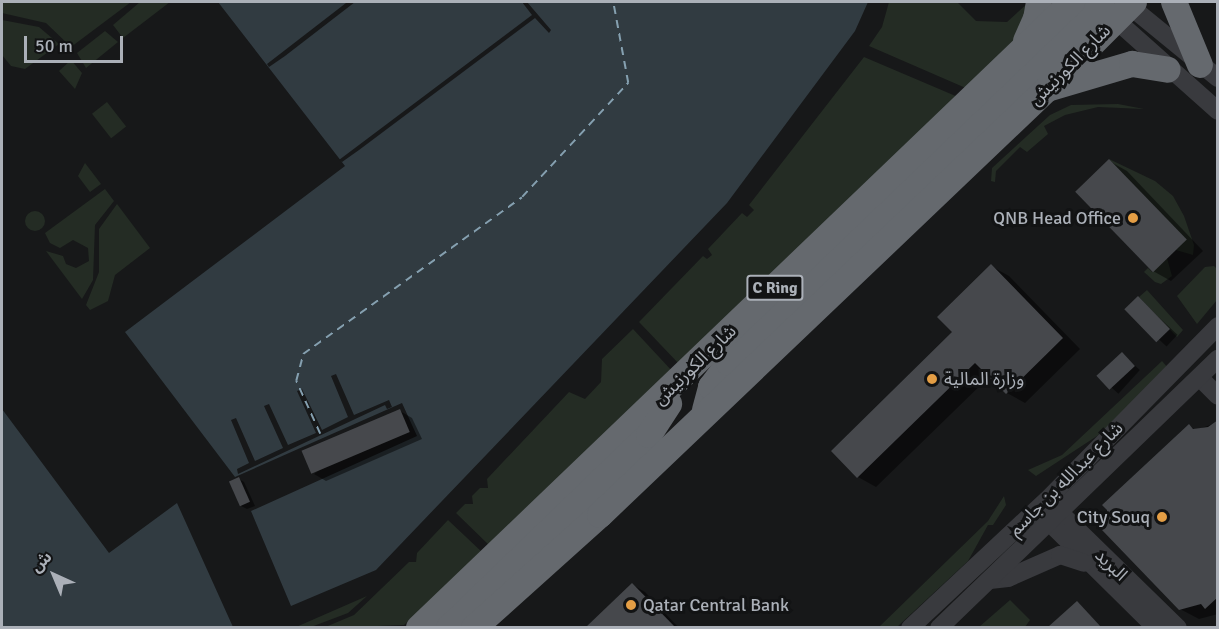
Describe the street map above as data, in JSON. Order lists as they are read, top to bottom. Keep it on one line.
{"streets":{"highway":["شارع الكورنيش","C Ring"],"street":["شارع عبدالله بن جاسم","البريد"]},"crossings":[["شارع عبدالله بن جاسم","البريد"]],"places":["QNB Head Office","وزارة المالية","City Souq","Qatar Central Bank"],"scale_bar":"50 m","north":"top left"}
